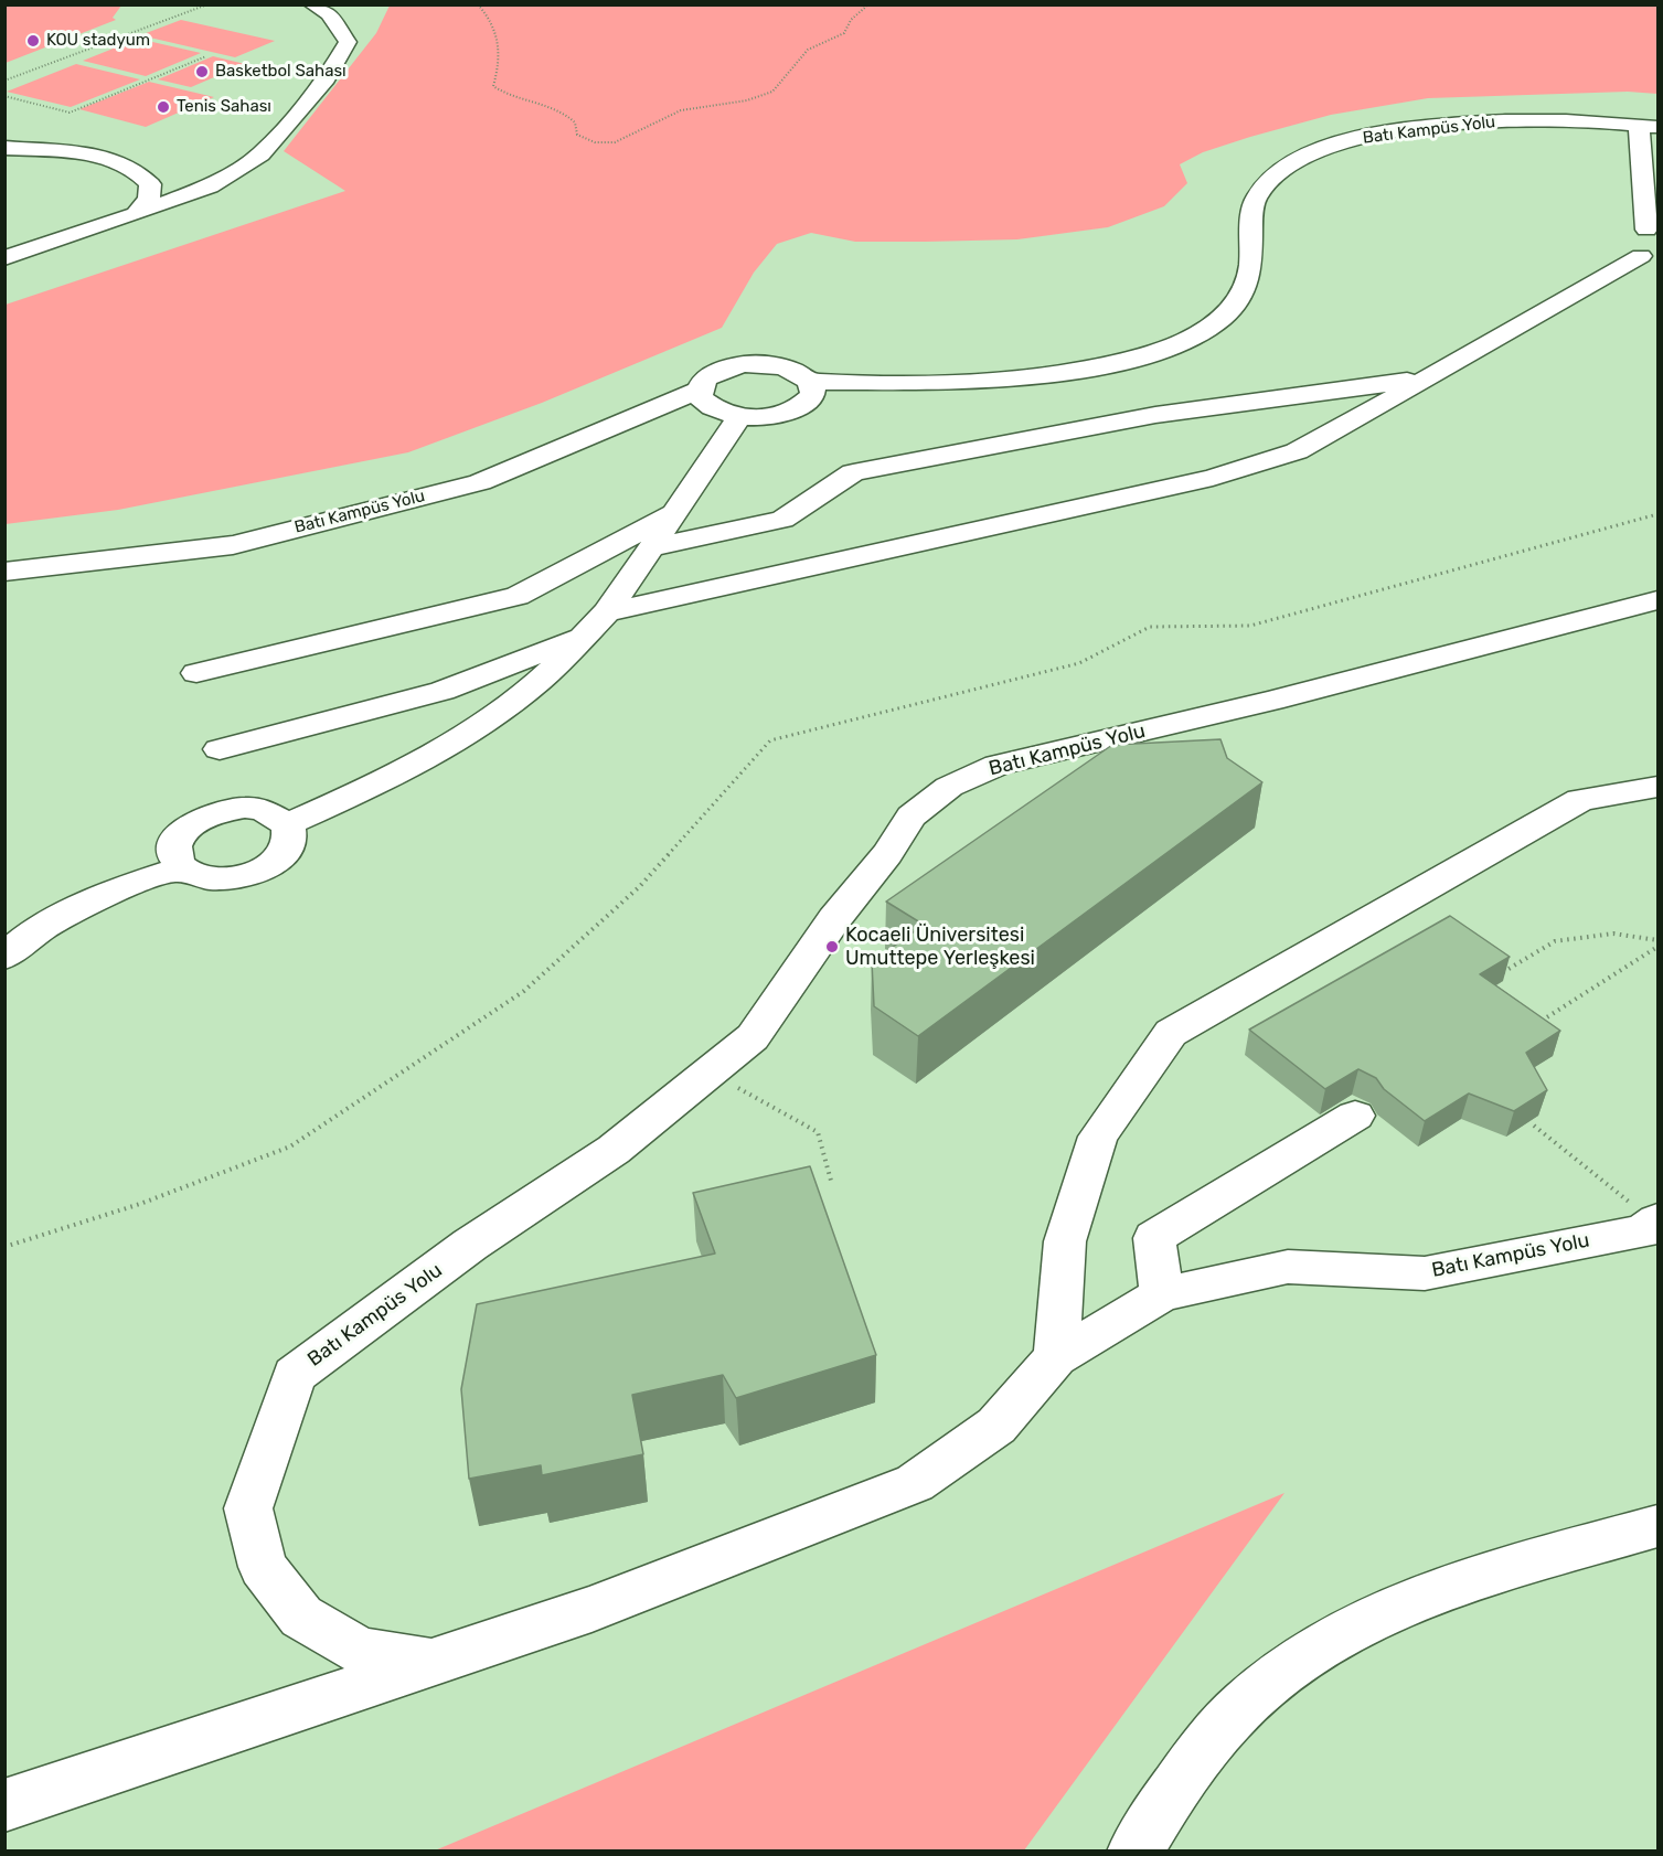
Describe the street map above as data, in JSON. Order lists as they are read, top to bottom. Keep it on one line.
{"streets":{"street":["Batı Kampüs Yolu"]},"places":["KOU stadyum","Basketbol Sahası","Tenis Sahası","Kocaeli Üniversitesi Umuttepe Yerleşkesi"]}
